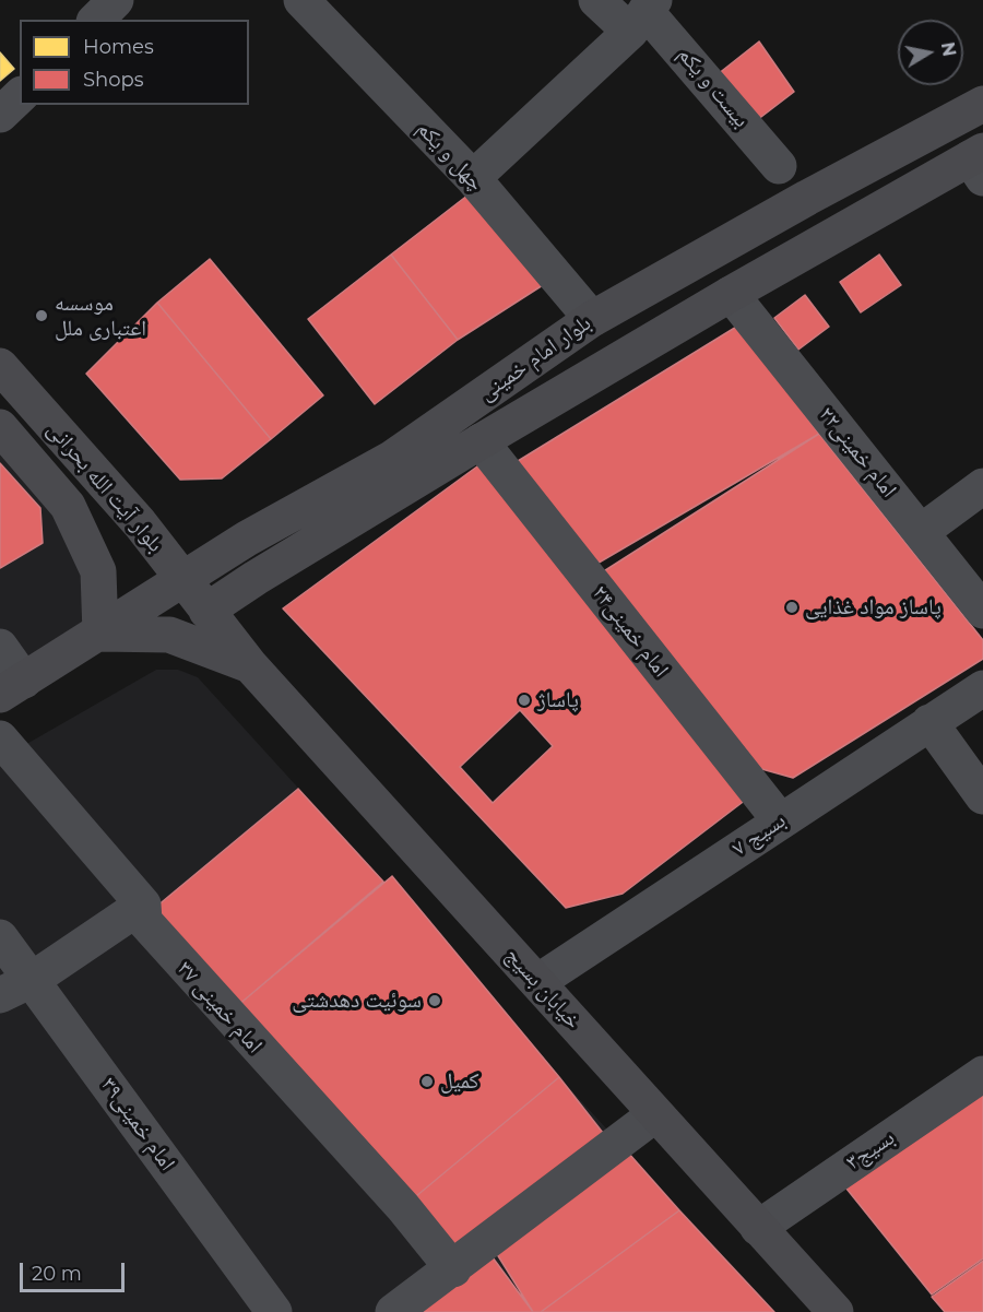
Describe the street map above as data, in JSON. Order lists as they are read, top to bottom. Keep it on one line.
{"streets":{"main road":["بلوار امام خمینی","بلوار آیت الله بحرانی","خیابان بسیج"],"street":["بیست و یکم","چهل و یکم","امام خمینی۲۲","امام خمینی۲۴","بسیج ۷","امام خمینی ۳۷","امام خمینی۳۹","بسیج۳"]},"crossings":[["چهل و یکم","بلوار امام خمینی"],["بلوار امام خمینی","امام خمینی۲۲"],["بلوار امام خمینی","بلوار آیت الله بحرانی"],["بلوار امام خمینی","امام خمینی۲۴"],["بلوار امام خمینی","خیابان بسیج"],["بلوار آیت الله بحرانی","خیابان بسیج"],["امام خمینی۲۴","بسیج ۷"],["بسیج ۷","خیابان بسیج"],["خیابان بسیج","بسیج۳"]],"places":["موسسه اعتباری ملل","پاساز مواد غذایی","پاساژ","سوئیت دهدشتی","کمیل"],"legend":["Homes","Shops"],"scale_bar":"20 m","north":"right"}
